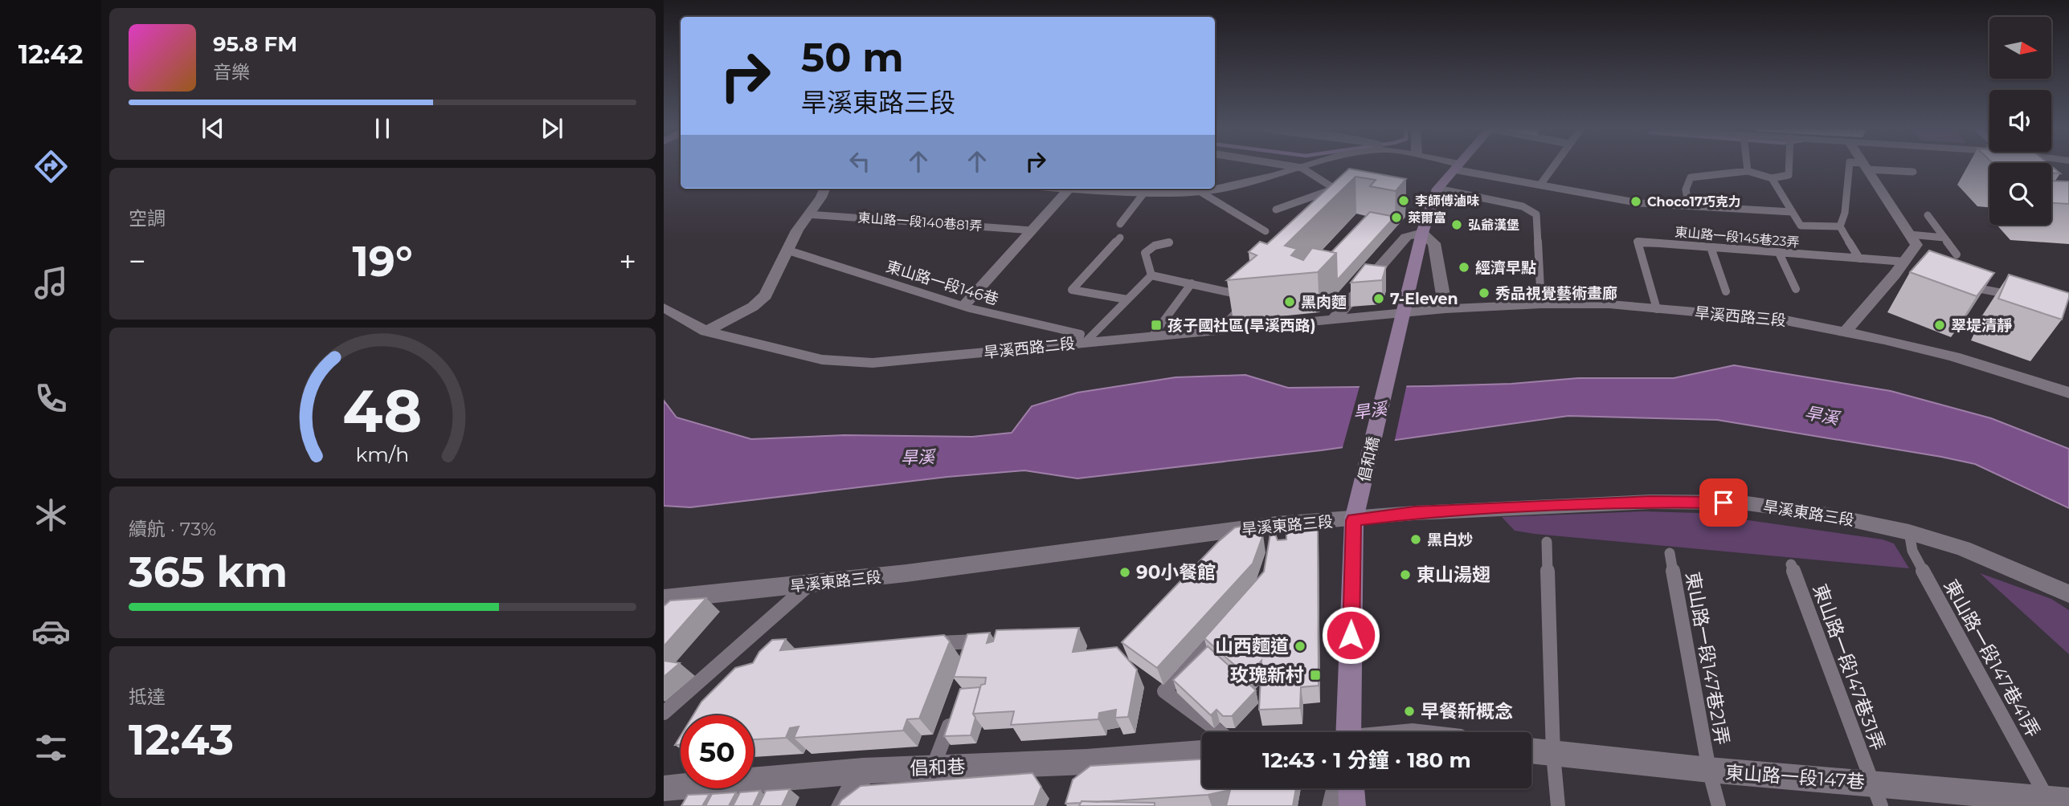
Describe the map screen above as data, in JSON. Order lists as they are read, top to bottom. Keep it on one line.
{"streets":{"main road":["倡和橋"],"street":["旱溪西路三段","旱溪西路二段","旱溪東路三段","倡和巷","東山路一段147巷"],"lane":["東山路一段140巷81弄","東山路一段145巷23弄","東山路一段146巷","東山路一段147巷21弄","東山路一段147巷41弄","東山路一段147巷31弄"]},"crossings":[["東山路一段145巷23弄","旱溪西路三段"],["東山路一段146巷","旱溪西路二段"],["旱溪西路三段","旱溪西路二段"],["旱溪西路三段","倡和橋"],["旱溪西路二段","倡和橋"],["倡和橋","旱溪東路三段"],["旱溪東路三段","東山路一段147巷41弄"],["東山路一段147巷21弄","東山路一段147巷"],["東山路一段147巷41弄","東山路一段147巷"],["東山路一段147巷31弄","東山路一段147巷"]],"water":["旱溪"],"places":{"other":["李師傅滷味","Choco17巧克力","萊爾富","弘爺漢堡","經濟早點","秀品視覺藝術畫廊","7-Eleven","黑肉麵","翠堤清靜","黑白炒","90小餐館","東山湯翅","山西麵道","早餐新概念"],"transit":["孩子國社區(旱溪西路)","玫瑰新村"]},"north":"right","page":{"tabs":"12:42","turn":["50 m","旱溪東路三段"],"song":["95.8 FM","音樂"],"tile":["空調",["續航 · 73%","365 km"],["抵達","12:43"]],"heat":["−","19°","+"],"limit":"50","trip":"12:43 · 1 分鐘 · 180 m","gauge":["48","km/h"]}}
